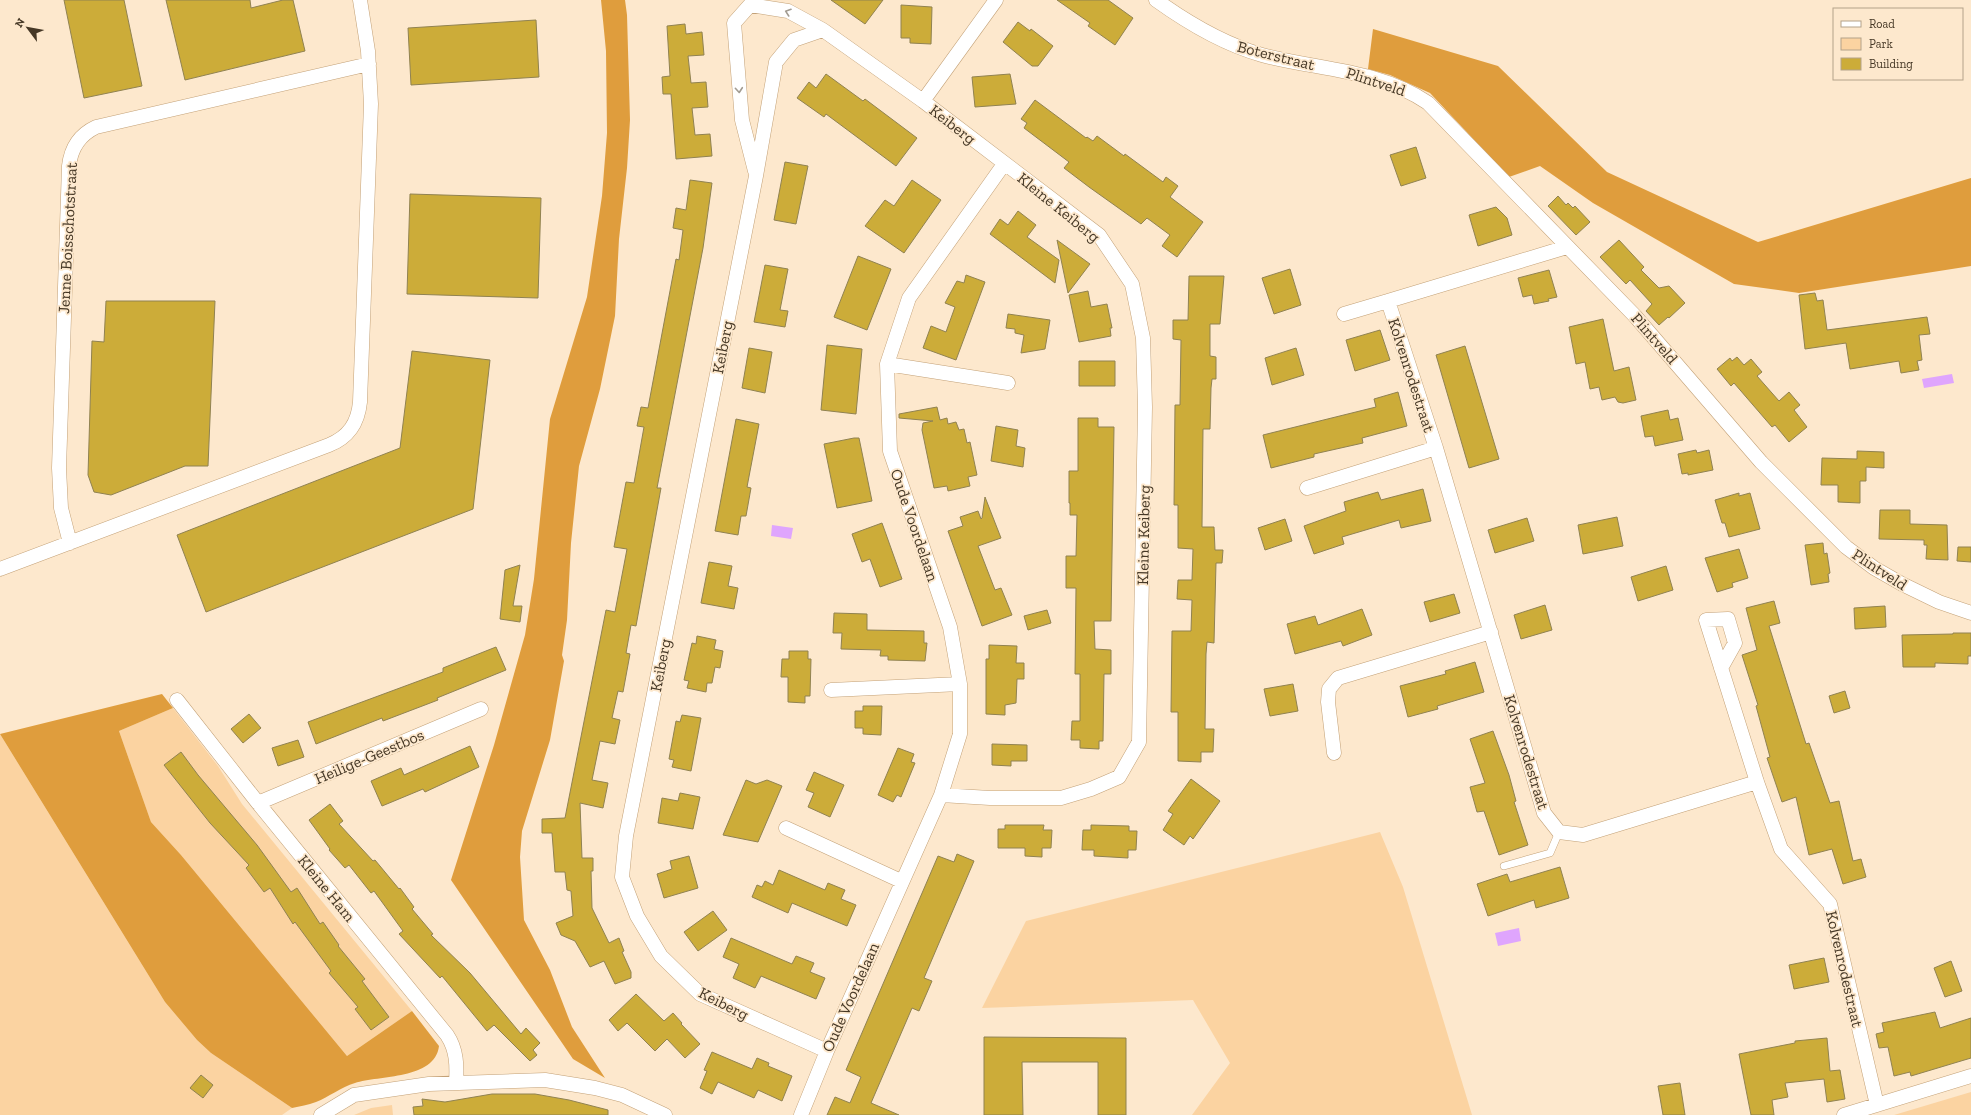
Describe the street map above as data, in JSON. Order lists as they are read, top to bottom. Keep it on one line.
{"streets":{"street":["Boterstraat","Plintveld","Keiberg","Kleine Keiberg","Jenne Boisschotstraat","Kolvenrodestraat","Oude Voordelaan","Heilige-Geestbos","Kleine Ham"]},"crossings":[["Boterstraat","Plintveld"],["Plintveld","Kolvenrodestraat"],["Keiberg","Kleine Keiberg"],["Keiberg","Oude Voordelaan"],["Kleine Keiberg","Oude Voordelaan"],["Heilige-Geestbos","Kleine Ham"]],"legend":["Road","Park","Building"],"north":"top left"}
